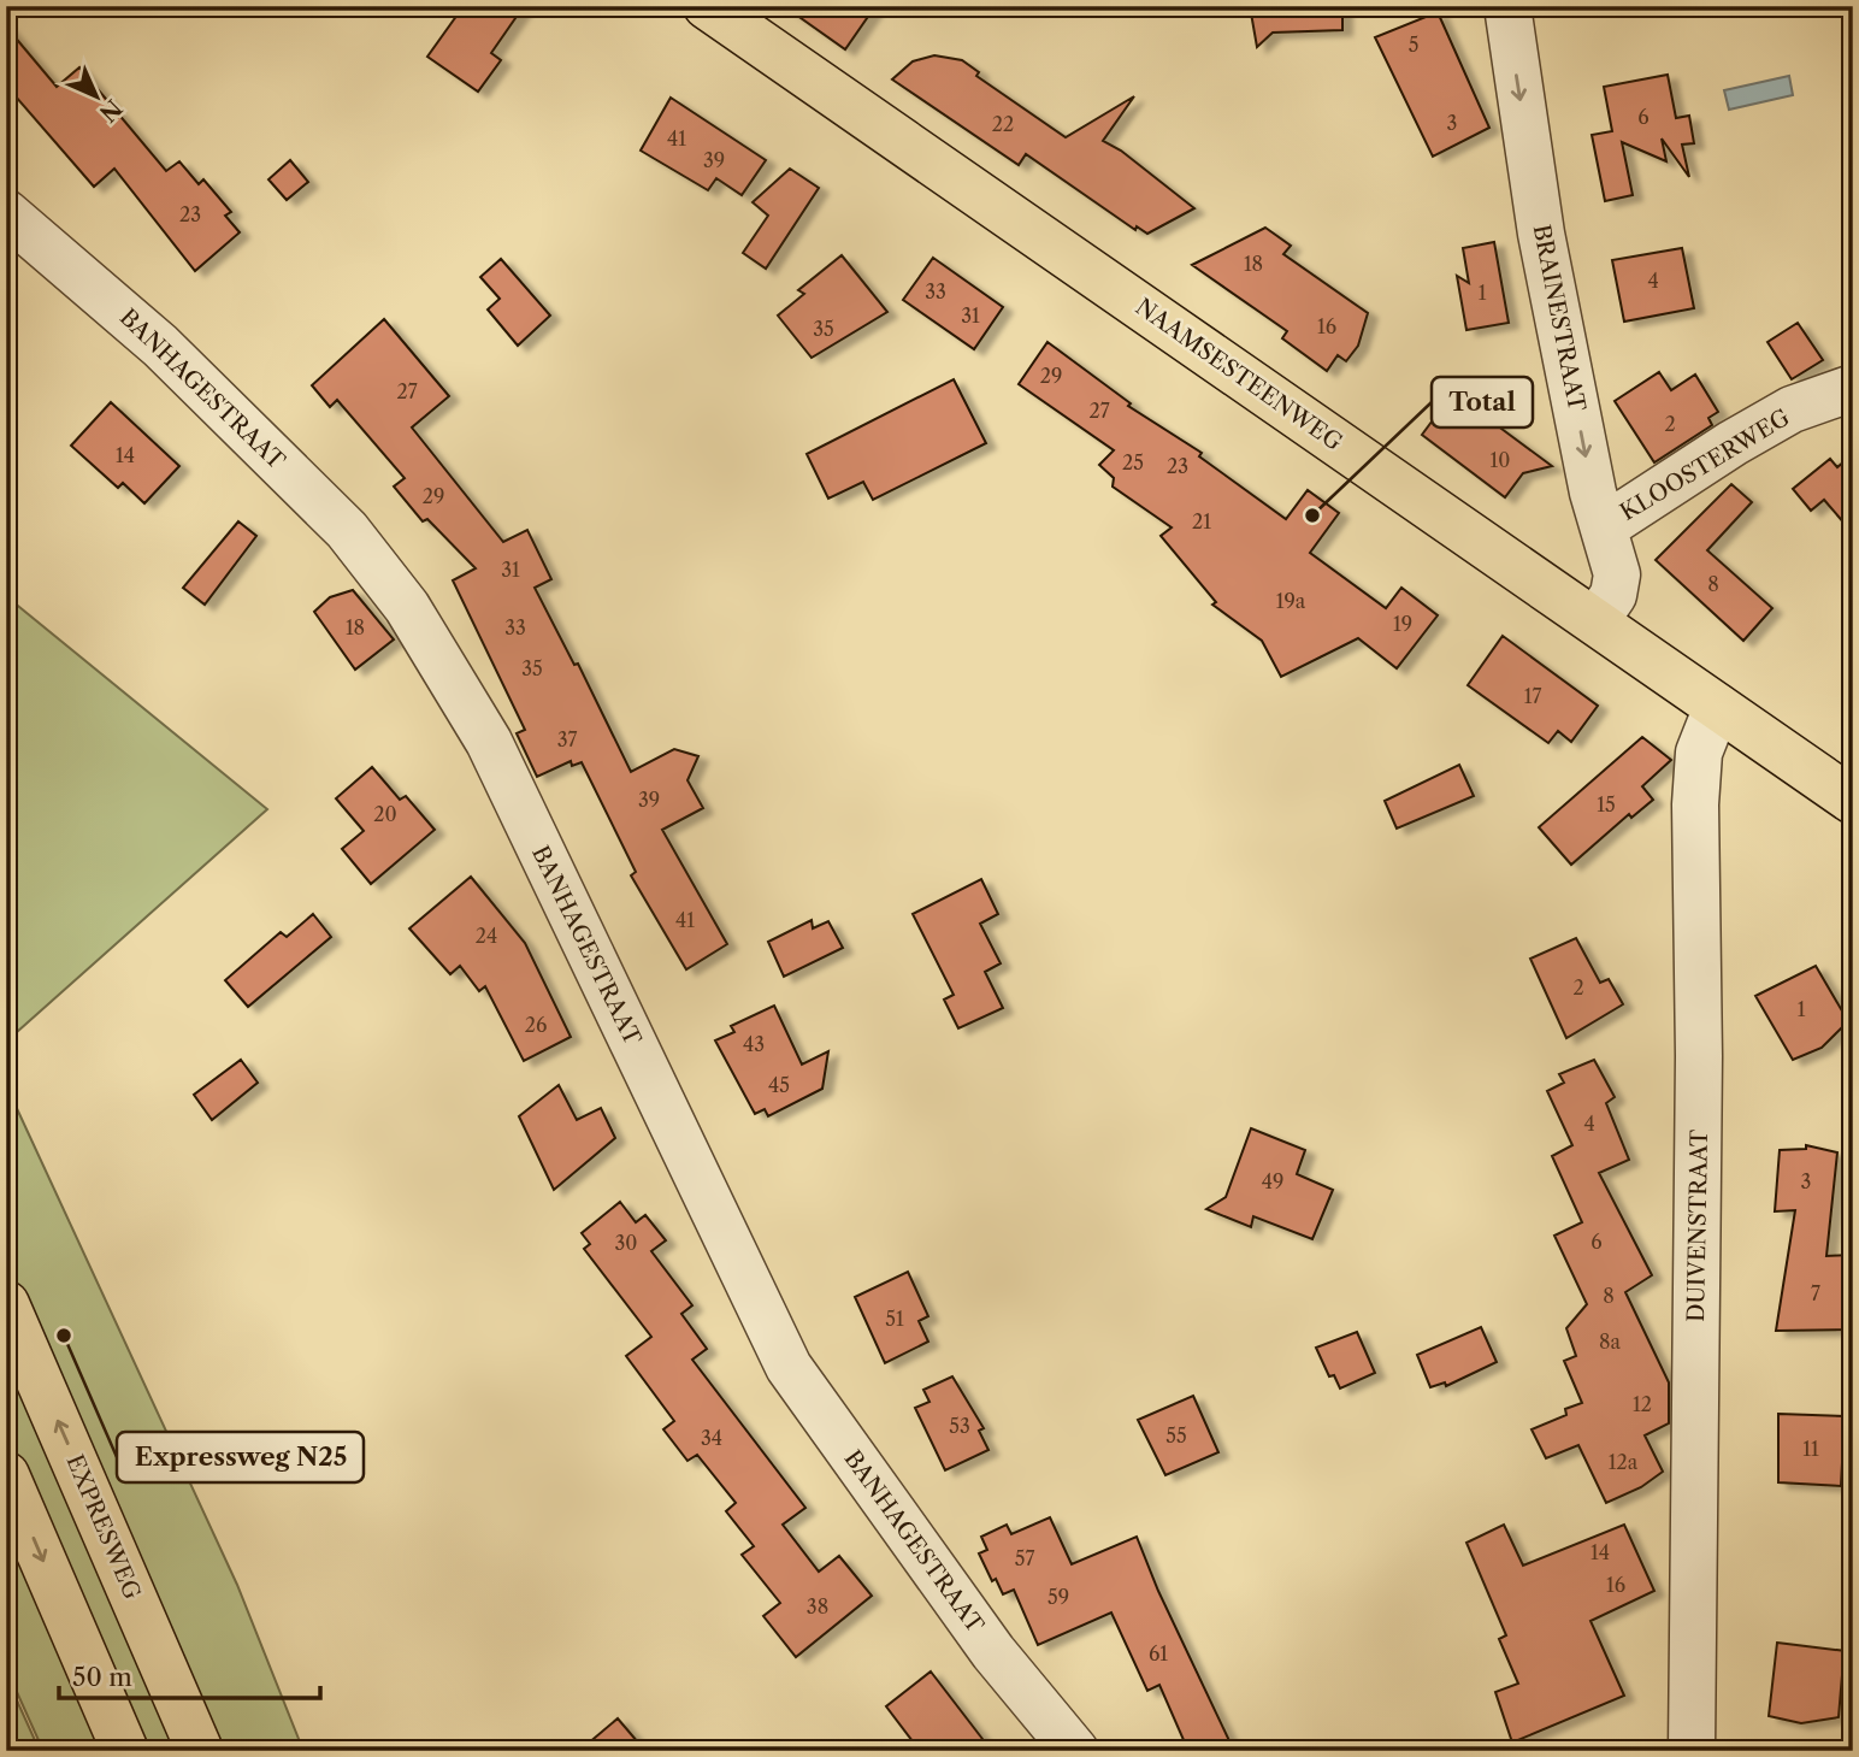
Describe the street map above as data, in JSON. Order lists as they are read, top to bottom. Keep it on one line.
{"streets":{"main road":["NAAMSESTEENWEG","EXPRESWEG"],"street":["BRAINESTRAAT","BANHAGESTRAAT","KLOOSTERWEG","DUIVENSTRAAT"]},"crossings":[["BRAINESTRAAT","NAAMSESTEENWEG"],["BRAINESTRAAT","KLOOSTERWEG"],["NAAMSESTEENWEG","DUIVENSTRAAT"]],"one_way":["BRAINESTRAAT"],"places":["Total","Expressweg N25"],"house_numbers":["5","6","3","22","41","39","23","18","4","33","1","31","16","35","29","27","27","2","14","10","25","23","29","21","31","8","19a","19","18","33","35","17","37","39","15","20","41","24","2","1","26","43","45","4","49","3","6","30","7","8","51","8a","12","53","55","34","11","12a","14","57","16","59","38","61"],"scale_bar":"50 m","north":"bottom right"}
